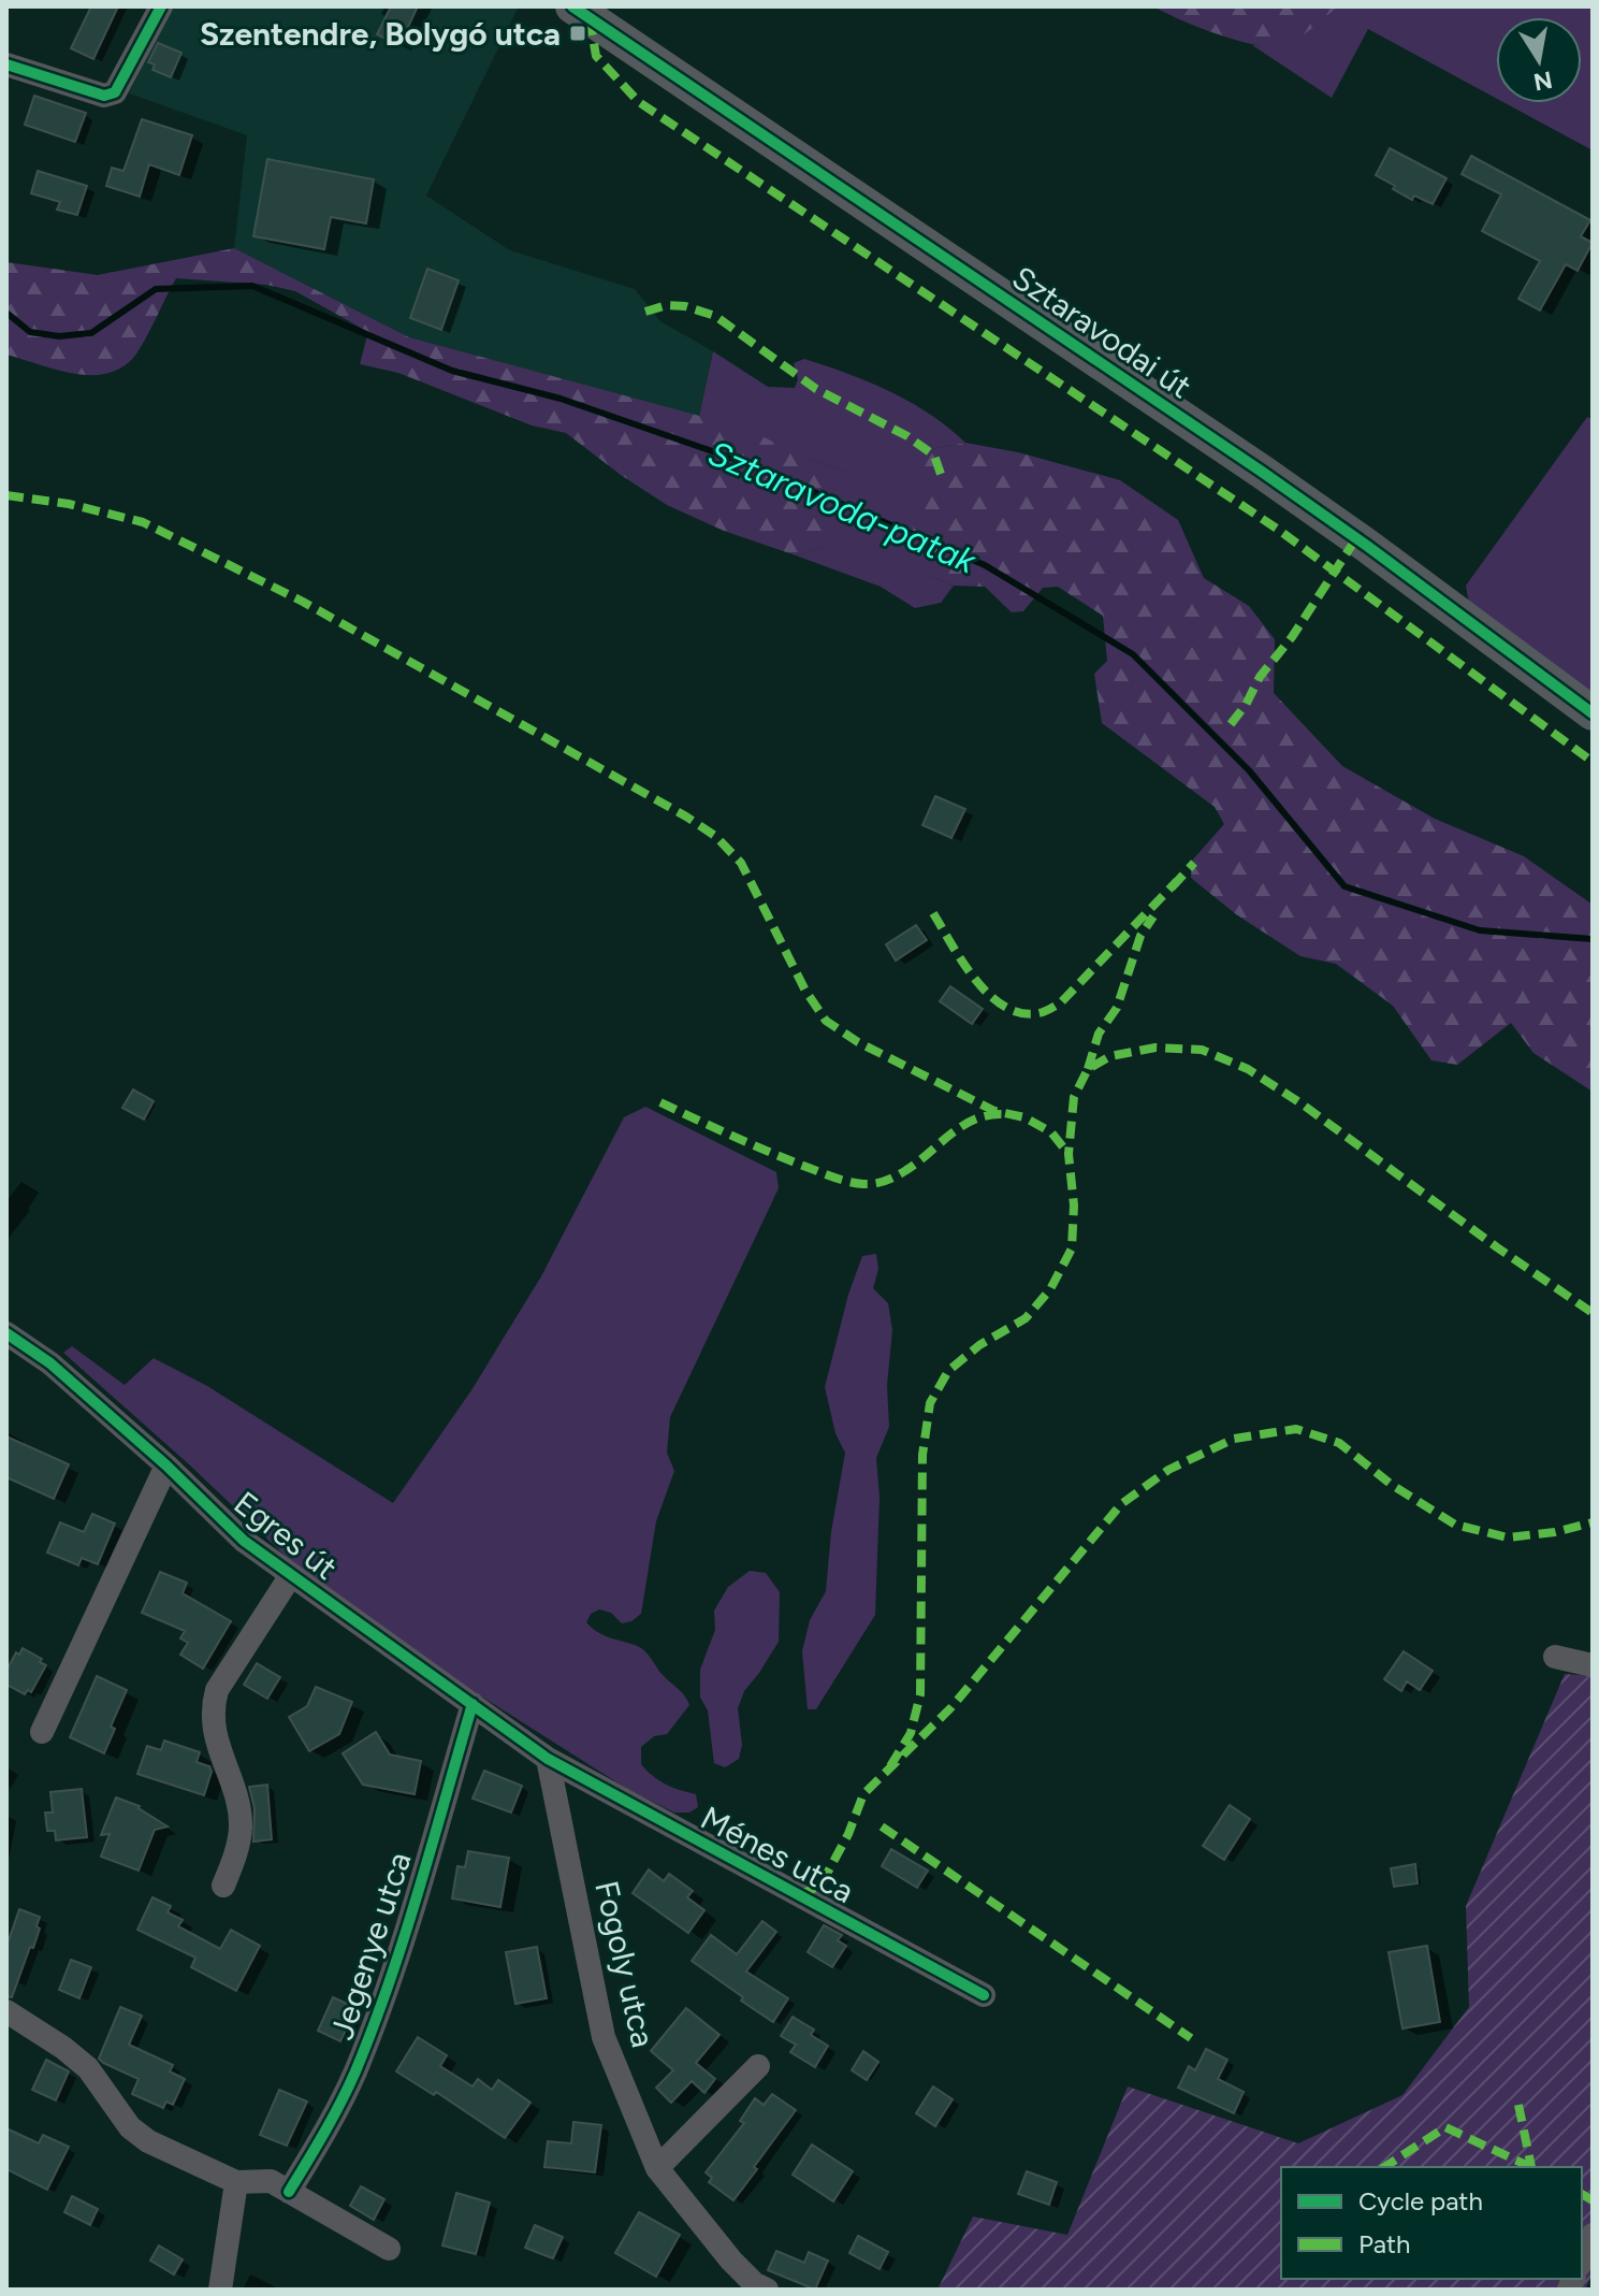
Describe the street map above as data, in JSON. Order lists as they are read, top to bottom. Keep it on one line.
{"streets":{"street":["Sztaravodai út","Egres út","Ménes utca","Jegenye utca","Fogoly utca"]},"crossings":[["Egres út","Ménes utca"],["Egres út","Jegenye utca"],["Egres út","Fogoly utca"],["Ménes utca","Fogoly utca"]],"water":["Sztaravoda-patak"],"places":{"transit":["Szentendre, Bolygó utca"]},"legend":["Cycle path","Path"],"north":"bottom"}
